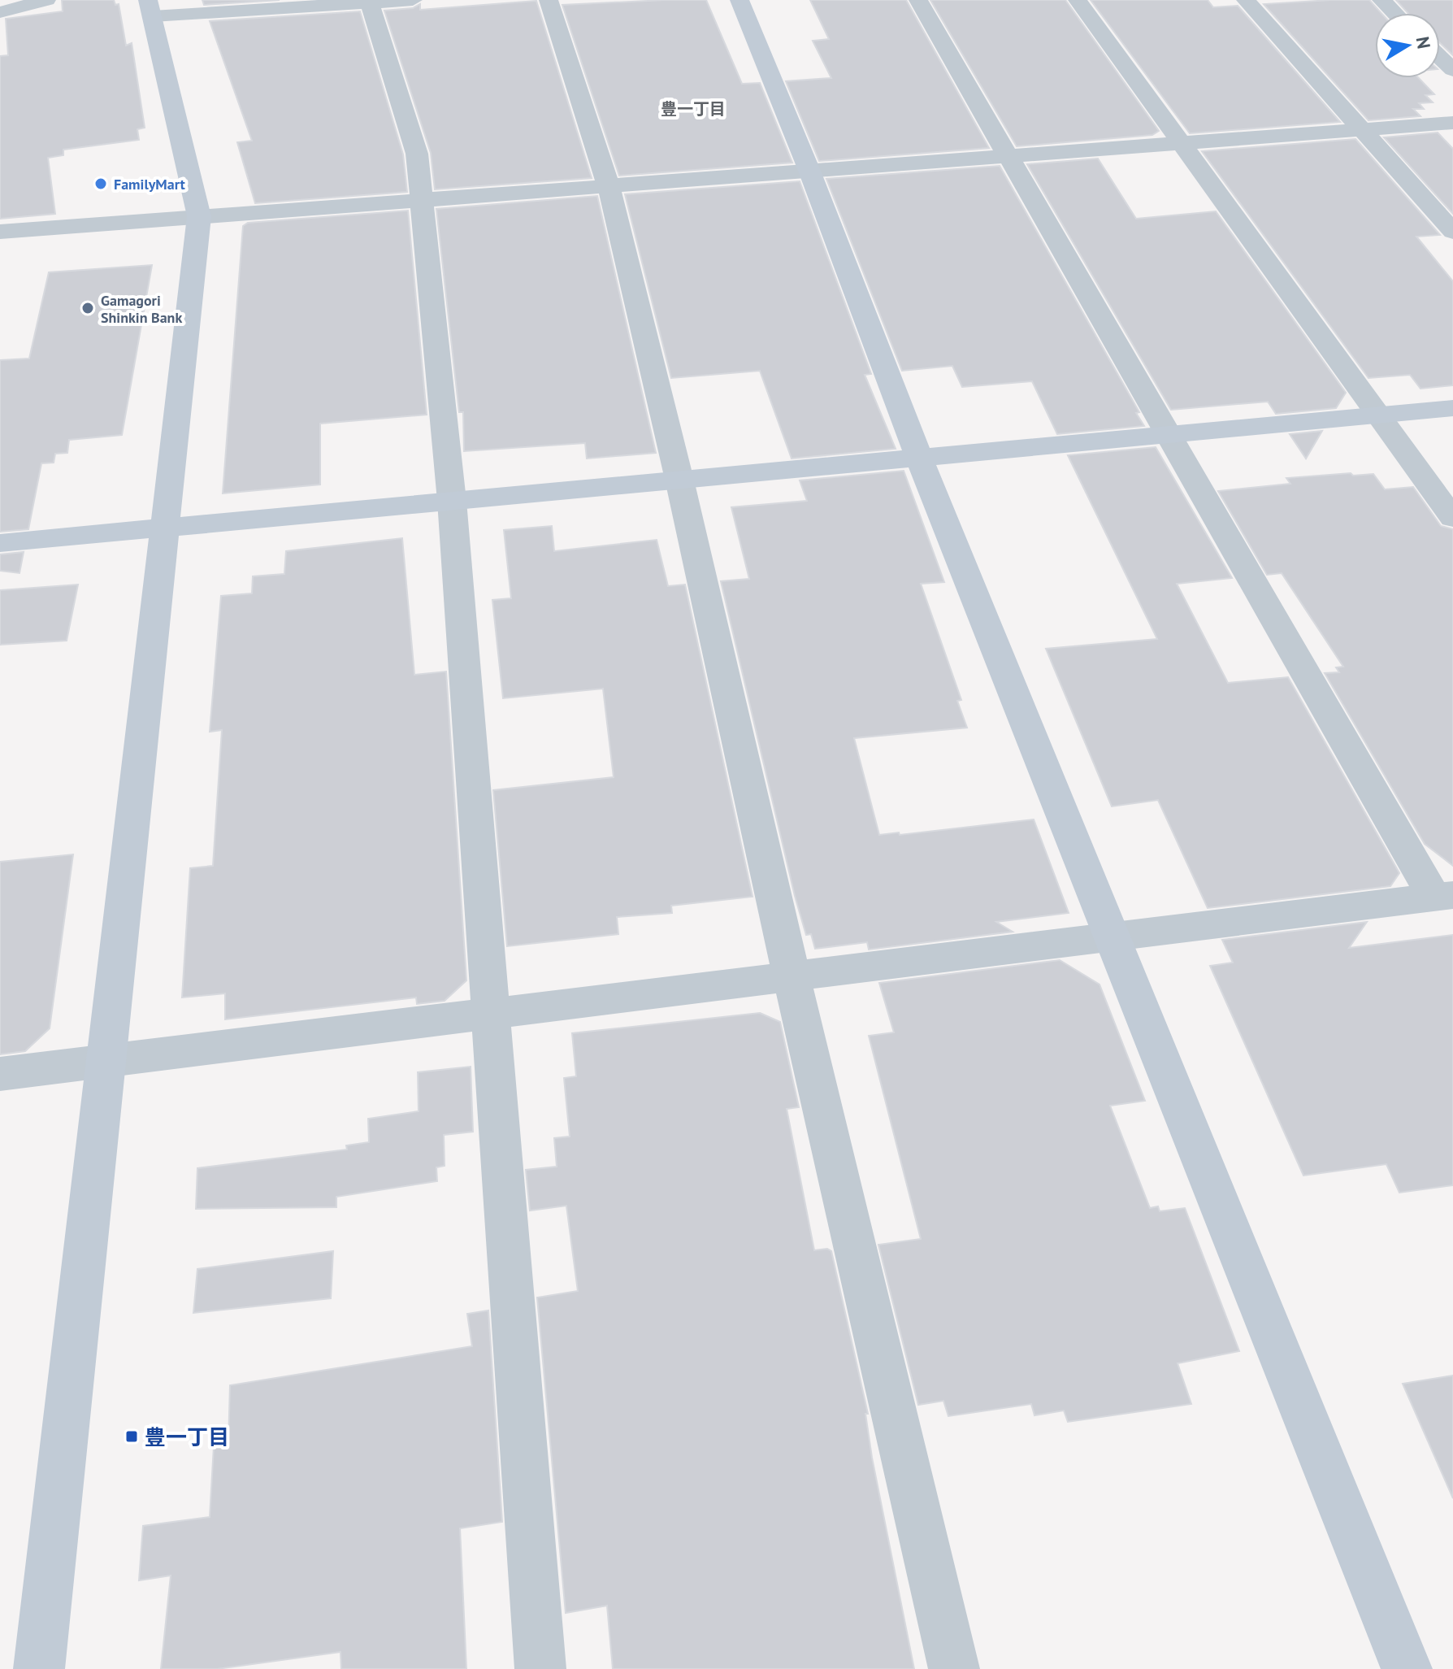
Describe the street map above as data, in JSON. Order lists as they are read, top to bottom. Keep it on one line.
{"districts":["豊一丁目"],"places":{"other":["FamilyMart","Gamagori Shinkin Bank"],"transit":["豊一丁目"]},"north":"right"}
